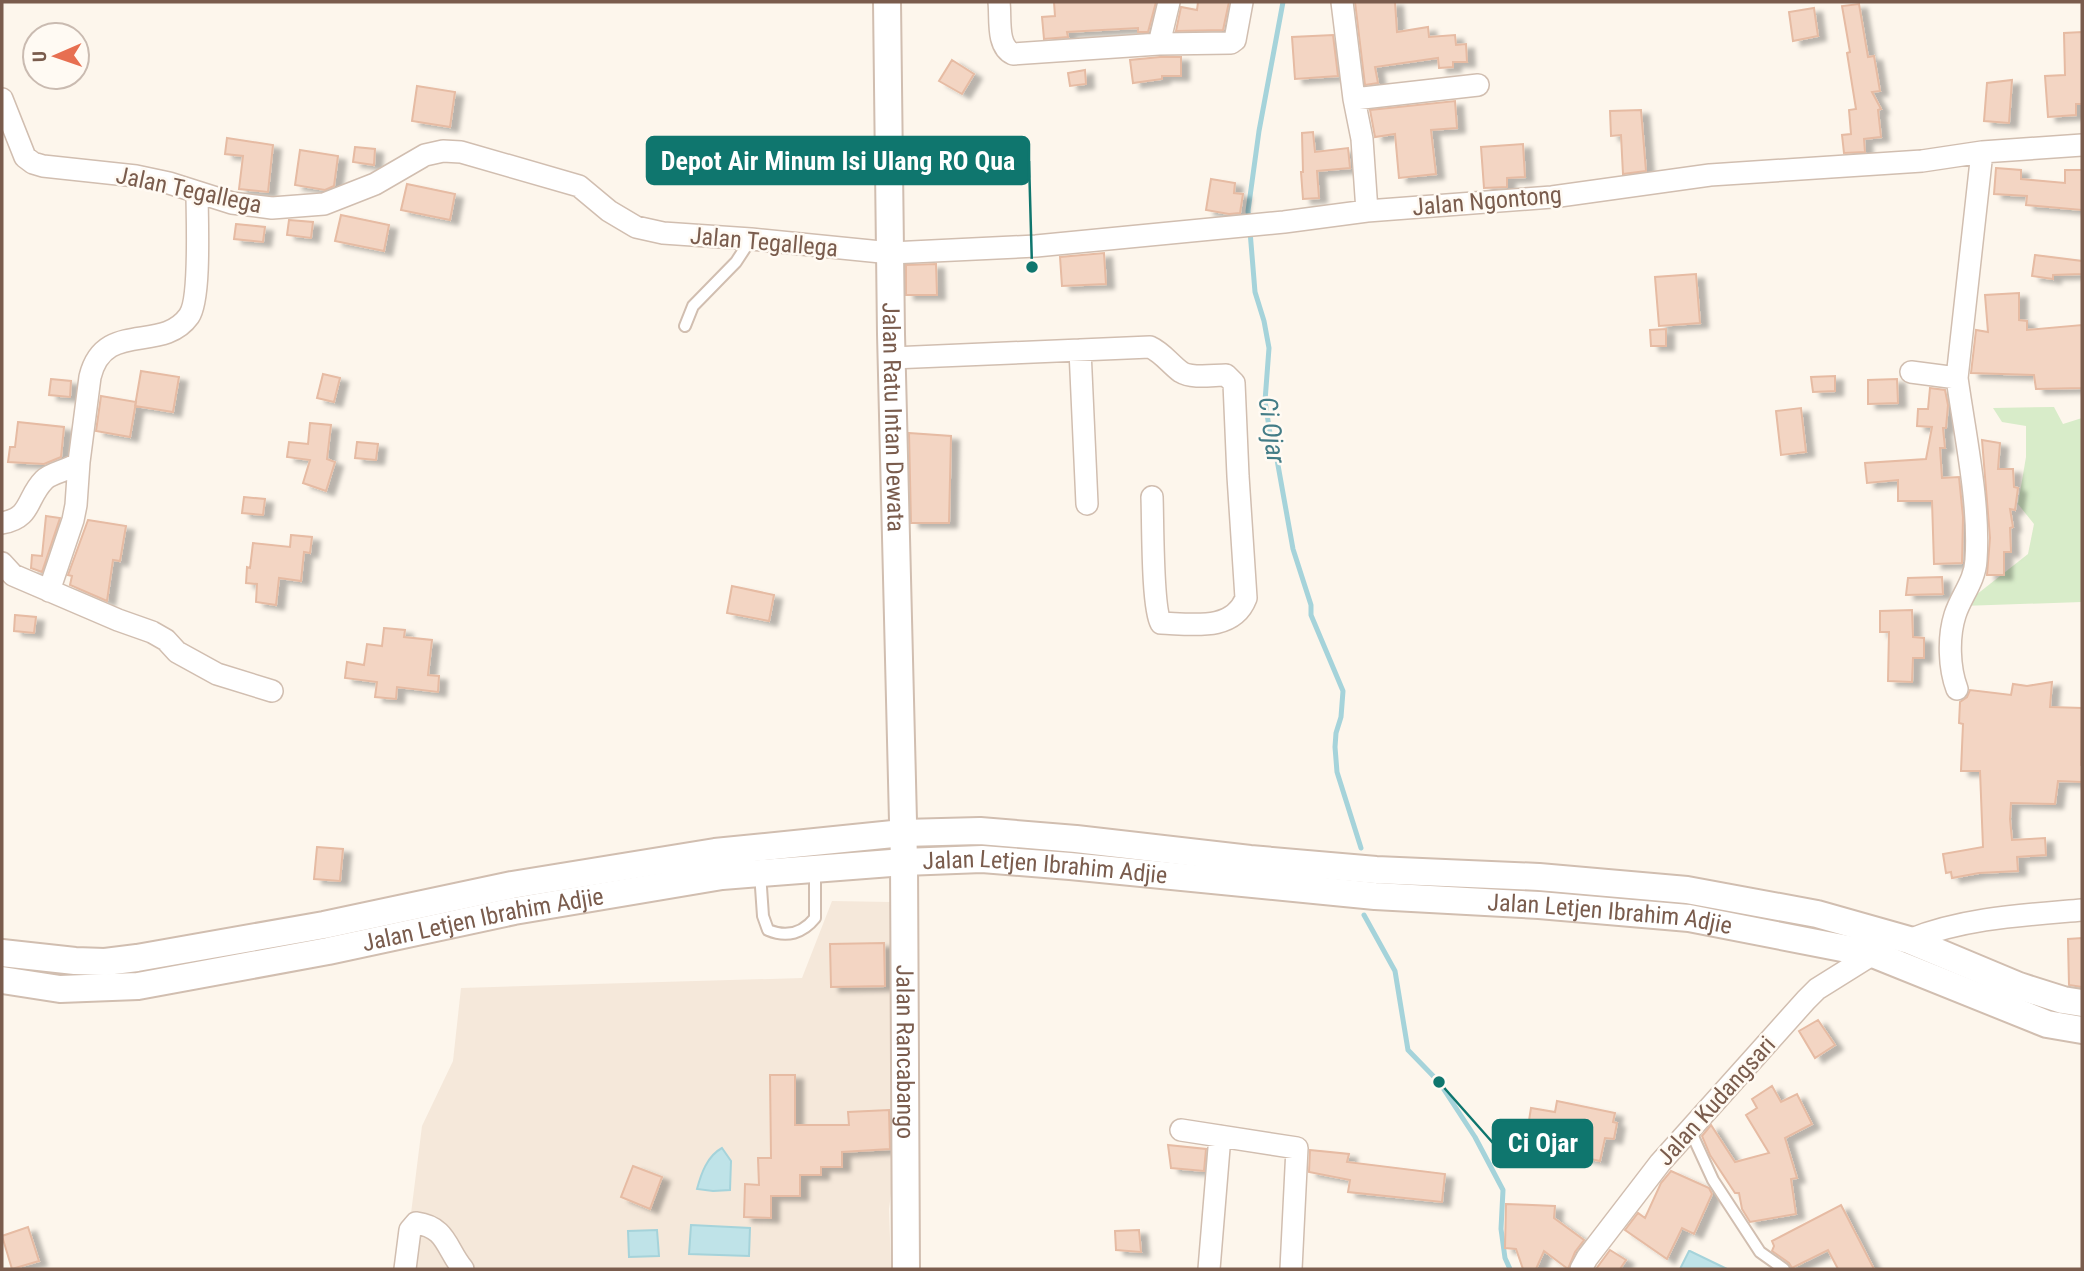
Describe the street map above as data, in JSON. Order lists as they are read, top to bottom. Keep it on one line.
{"streets":{"street":["Jalan Tegallega","Jalan Ngontong","Jalan Ratu Intan Dewata","Jalan Letjen Ibrahim Adjie","Jalan Rancabango","Jalan Kudangsari"]},"crossings":[["Jalan Tegallega","Jalan Ngontong"],["Jalan Tegallega","Jalan Ratu Intan Dewata"],["Jalan Ngontong","Jalan Ratu Intan Dewata"],["Jalan Ratu Intan Dewata","Jalan Letjen Ibrahim Adjie"],["Jalan Ratu Intan Dewata","Jalan Rancabango"],["Jalan Letjen Ibrahim Adjie","Jalan Rancabango"],["Jalan Letjen Ibrahim Adjie","Jalan Kudangsari"]],"water":["Ci Ojar"],"places":["Depot Air Minum Isi Ulang RO Qua","Ci Ojar"],"north":"left"}
